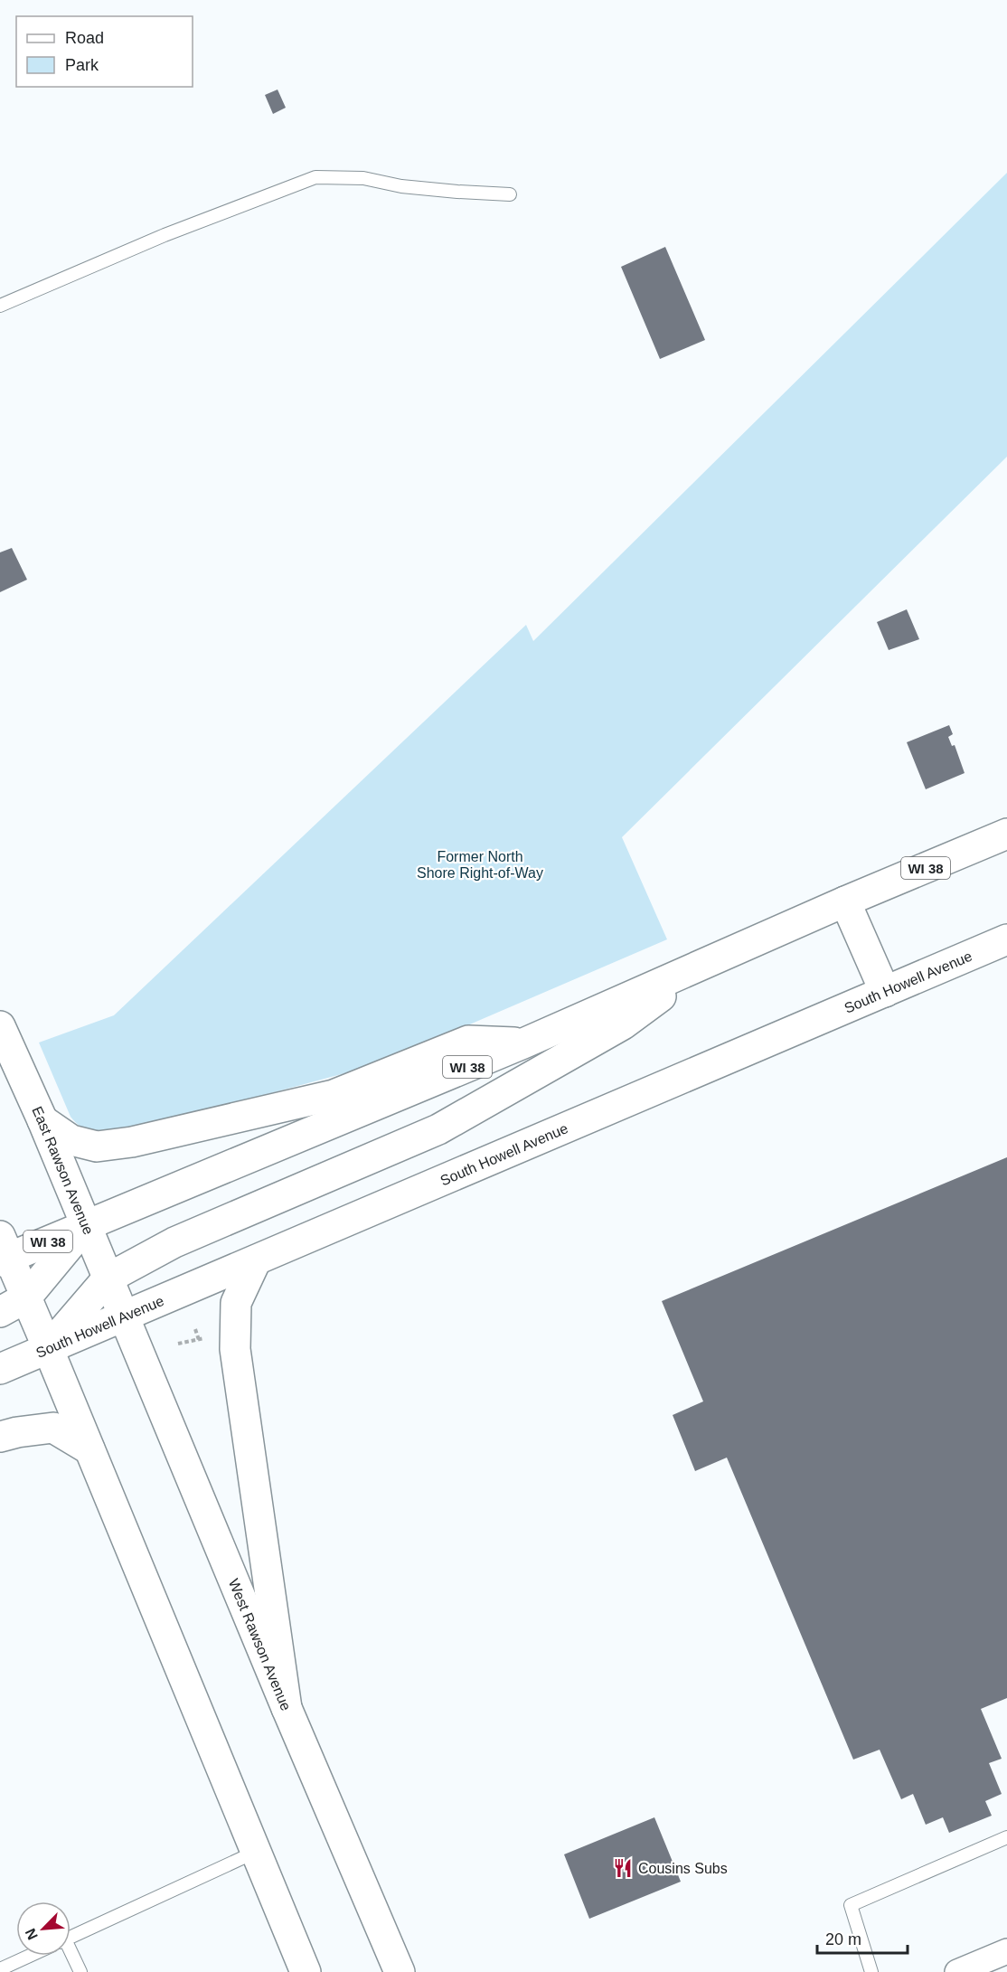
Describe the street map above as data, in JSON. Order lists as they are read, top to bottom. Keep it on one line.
{"streets":{"main road":["WI 38","South Howell Avenue","East Rawson Avenue","West Rawson Avenue"]},"crossings":[["WI 38","East Rawson Avenue"],["South Howell Avenue","East Rawson Avenue"],["South Howell Avenue","West Rawson Avenue"],["East Rawson Avenue","West Rawson Avenue"]],"parks":["Former North Shore Right-of-Way"],"places":{"restaurant":["Cousins Subs"]},"legend":["Road","Park"],"scale_bar":"20 m","north":"bottom left"}
